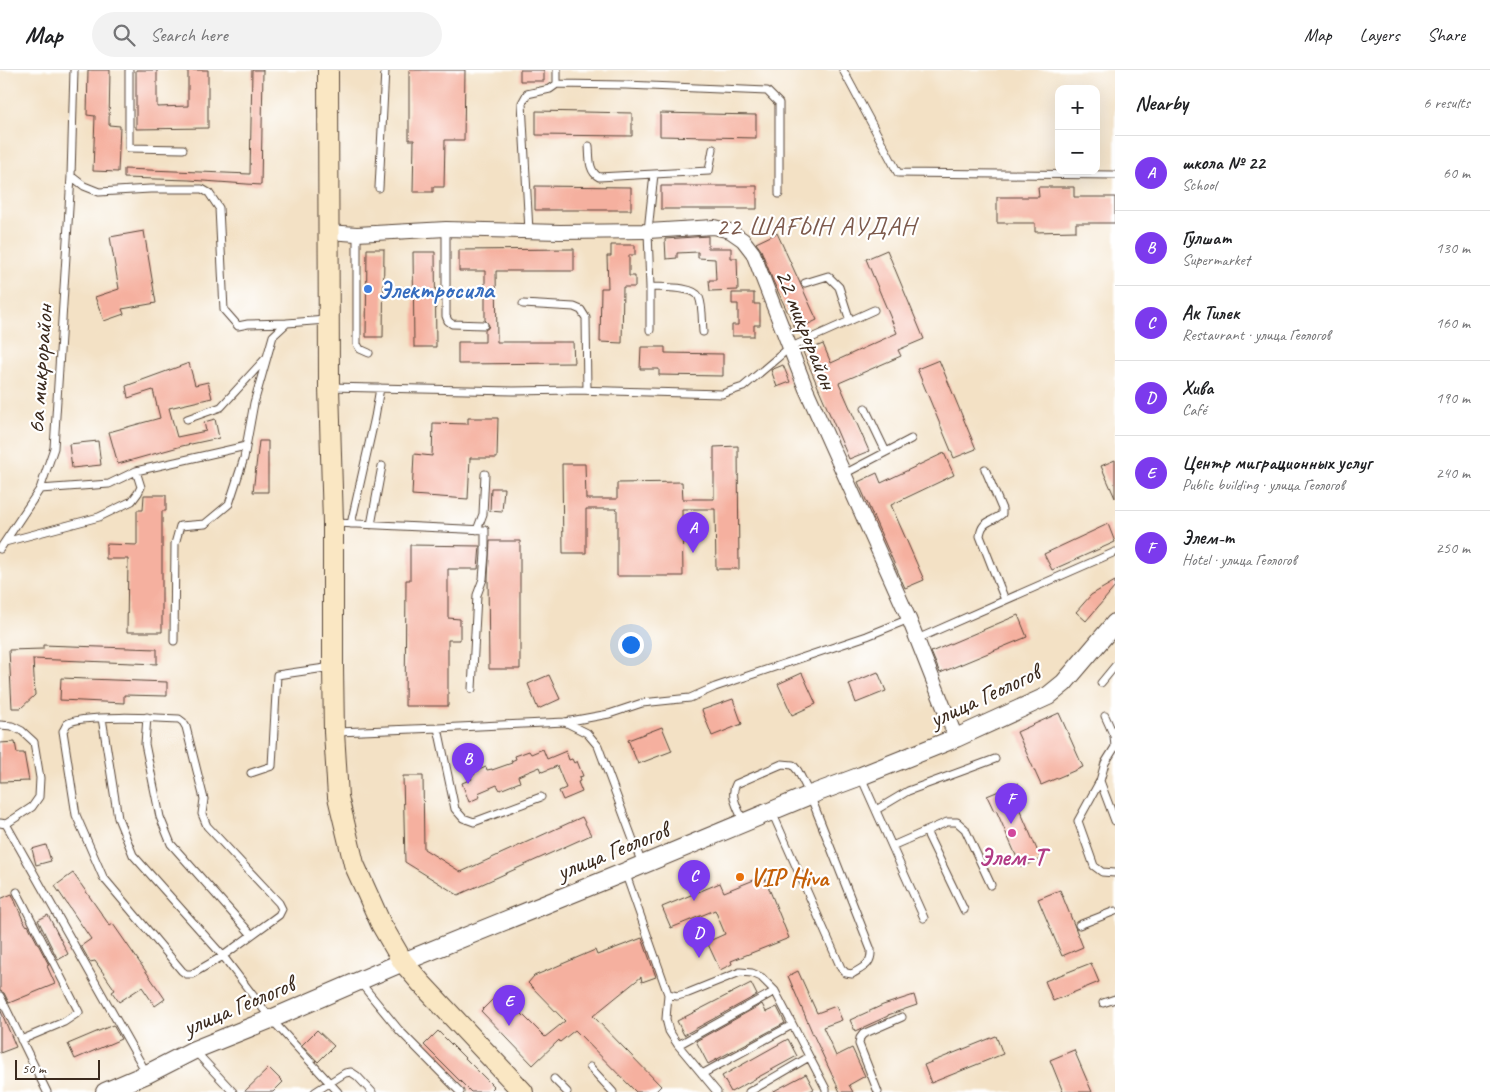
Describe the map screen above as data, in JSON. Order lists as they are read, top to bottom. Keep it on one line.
{"streets":{"street":["22 микрорайон","улица Геологов"],"lane":["6а микрорайон"]},"crossings":[["22 микрорайон","улица Геологов"]],"districts":["22 ШАҒЫН АУДАН"],"places":["Электросила","Элем-Т","VIP Hiva"],"scale_bar":"50 m","page":{"header":"Map","search":"Search here","nav":["Map","Layers","Share"],"heading":["Nearby","6 results"],"map_buttons":["+","−"],"list":[{"mark":"A","name":"школа № 22","note":"School","value":"60 m"},{"mark":"B","name":"Гулшат","note":"Supermarket","value":"130 m"},{"mark":"C","name":"Ак Тилек","note":"Restaurant · улица Геологов","value":"160 m"},{"mark":"D","name":"Хива","note":"Café","value":"190 m"},{"mark":"E","name":"Центр миграционных услуг","note":"Public building · улица Геологов","value":"240 m"},{"mark":"F","name":"Элем-т","note":"Hotel · улица Геологов","value":"250 m"}],"pins":["A","B","F","C","D","E"],"scale":"50 m"}}
